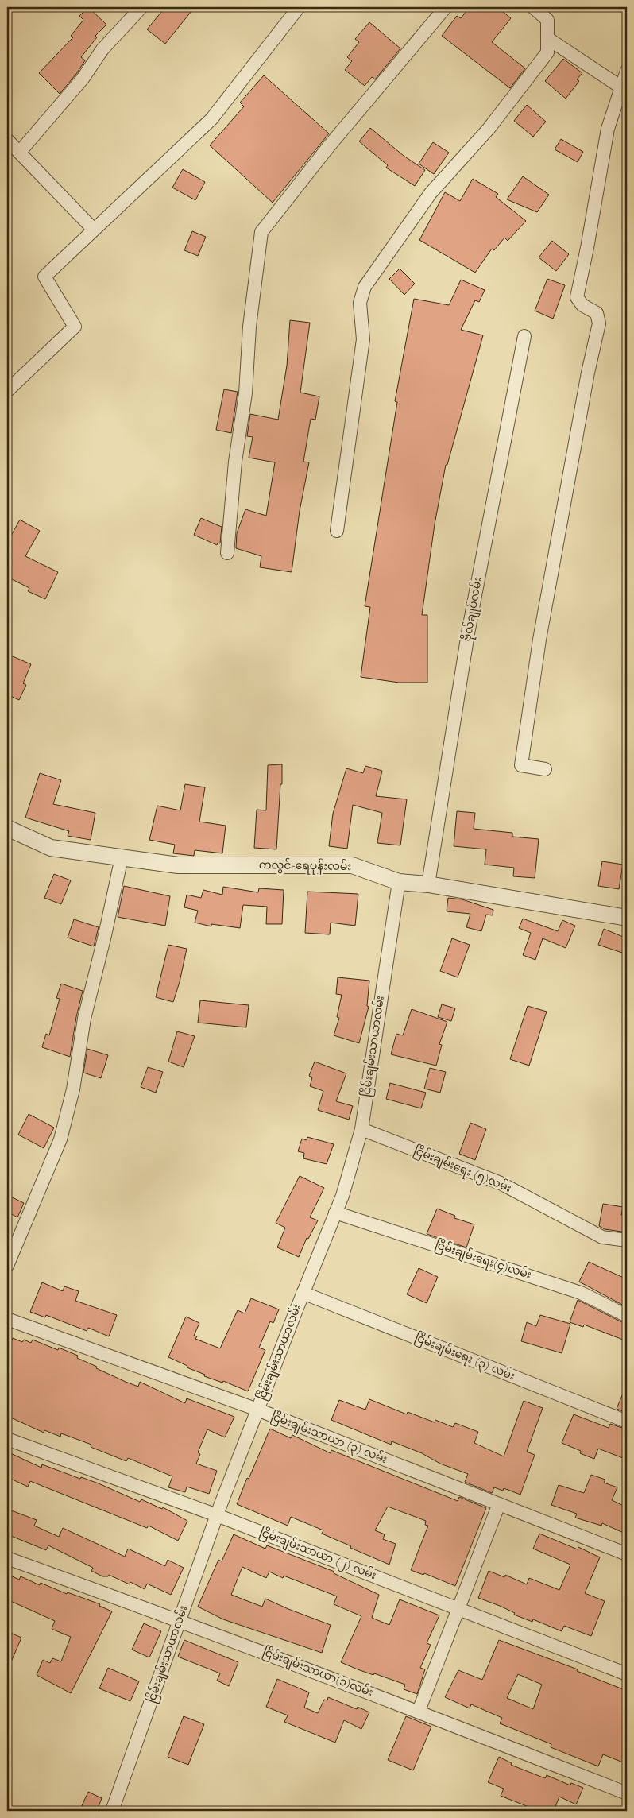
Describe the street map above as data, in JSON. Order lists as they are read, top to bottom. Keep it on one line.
{"streets":{"street":["ဗိုလ်ချုပ်လမ်း","ကလွင်-ရေပုန်းလမ်း","ငြိမ်းချမ်းသာယာလမ်း","ငြိမ်းချမ်းရေး (၅)လမ်း","ငြိမ်းချမ်းရေး(၄)လမ်း","ငြိမ်းချမ်းရေး (၃) လမ်း","ငြိမ်းချမ်းသာယာ (၃) လမ်း","ငြိမ်းချမ်းသာယာ (၂) လမ်း","ငြိမ်းချမ်းသာယာ(၁)လမ်း"]},"crossings":[["ဗိုလ်ချုပ်လမ်း","ကလွင်-ရေပုန်းလမ်း"],["ကလွင်-ရေပုန်းလမ်း","ငြိမ်းချမ်းသာယာလမ်း"],["ငြိမ်းချမ်းသာယာလမ်း","ငြိမ်းချမ်းရေး (၅)လမ်း"],["ငြိမ်းချမ်းသာယာလမ်း","ငြိမ်းချမ်းရေး(၄)လမ်း"],["ငြိမ်းချမ်းသာယာလမ်း","ငြိမ်းချမ်းရေး (၃) လမ်း"],["ငြိမ်းချမ်းသာယာလမ်း","ငြိမ်းချမ်းသာယာ (၃) လမ်း"],["ငြိမ်းချမ်းသာယာလမ်း","ငြိမ်းချမ်းသာယာ (၂) လမ်း"],["ငြိမ်းချမ်းသာယာလမ်း","ငြိမ်းချမ်းသာယာ(၁)လမ်း"]]}
